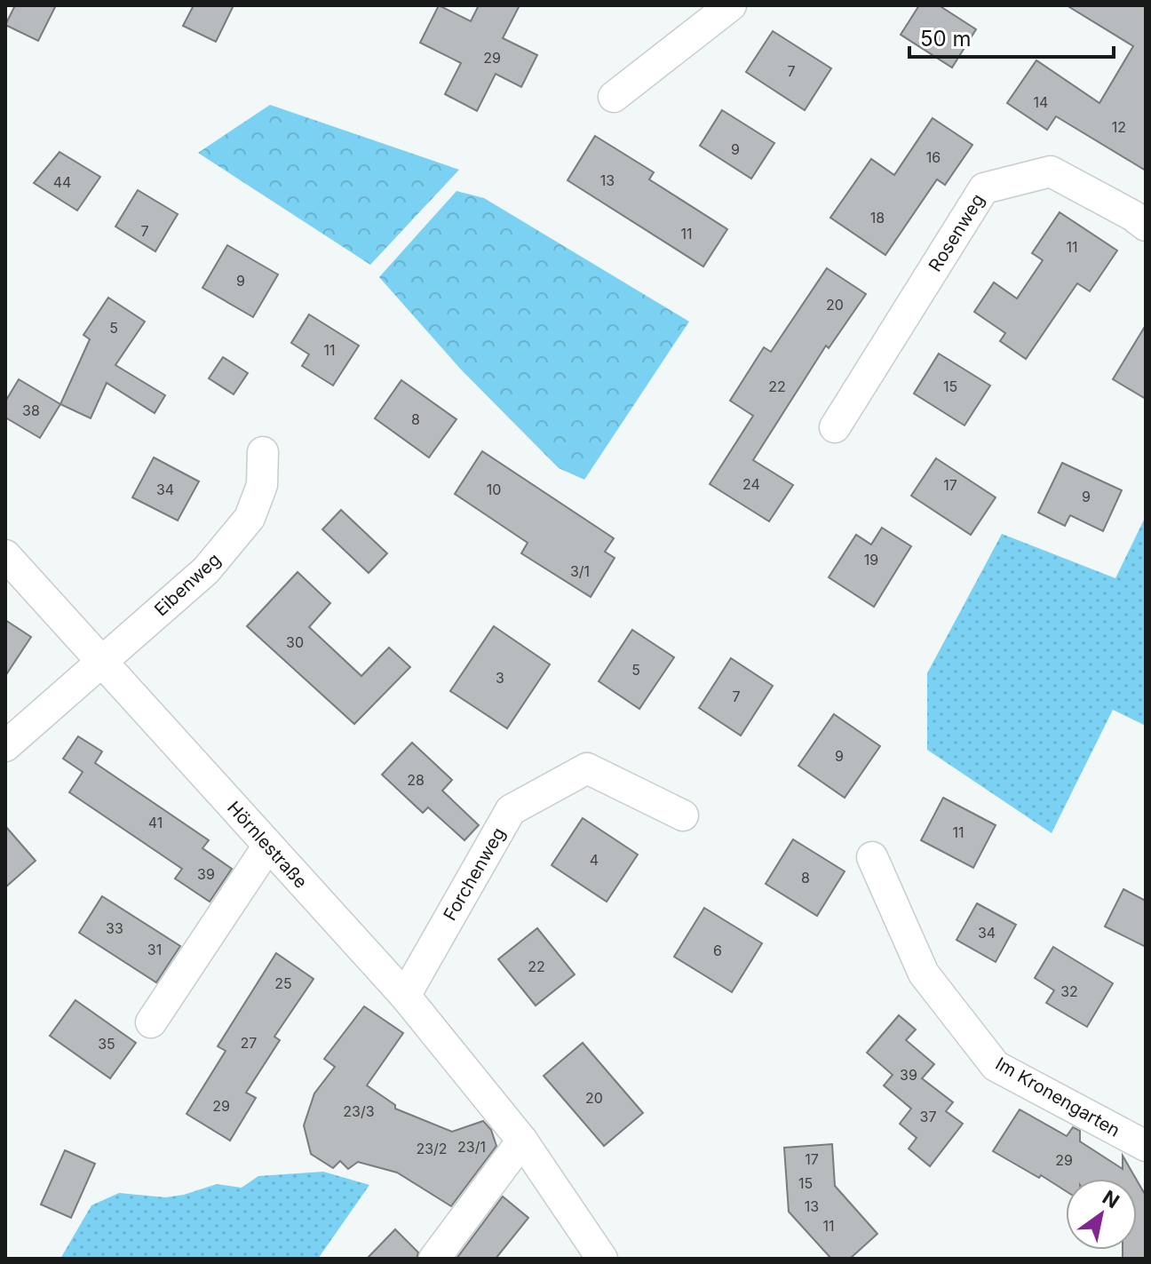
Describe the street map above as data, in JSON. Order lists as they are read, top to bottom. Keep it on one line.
{"streets":{"street":["Rosenweg","Eibenweg","Hörnlestraße","Forchenweg","Im Kronengarten"]},"crossings":[["Eibenweg","Hörnlestraße"],["Hörnlestraße","Forchenweg"]],"house_numbers":["29","7","14","12","9","16","13","44","18","7","11","11","9","20","5","11","22","15","38","8","24","17","34","10","9","19","3/1","30","5","3","7","9","28","41","11","4","39","8","33","34","31","6","22","25","32","27","35","39","20","29","23/3","37","23/1","23/2","17","29","15","13","11"],"scale_bar":"50 m","north":"top right"}
